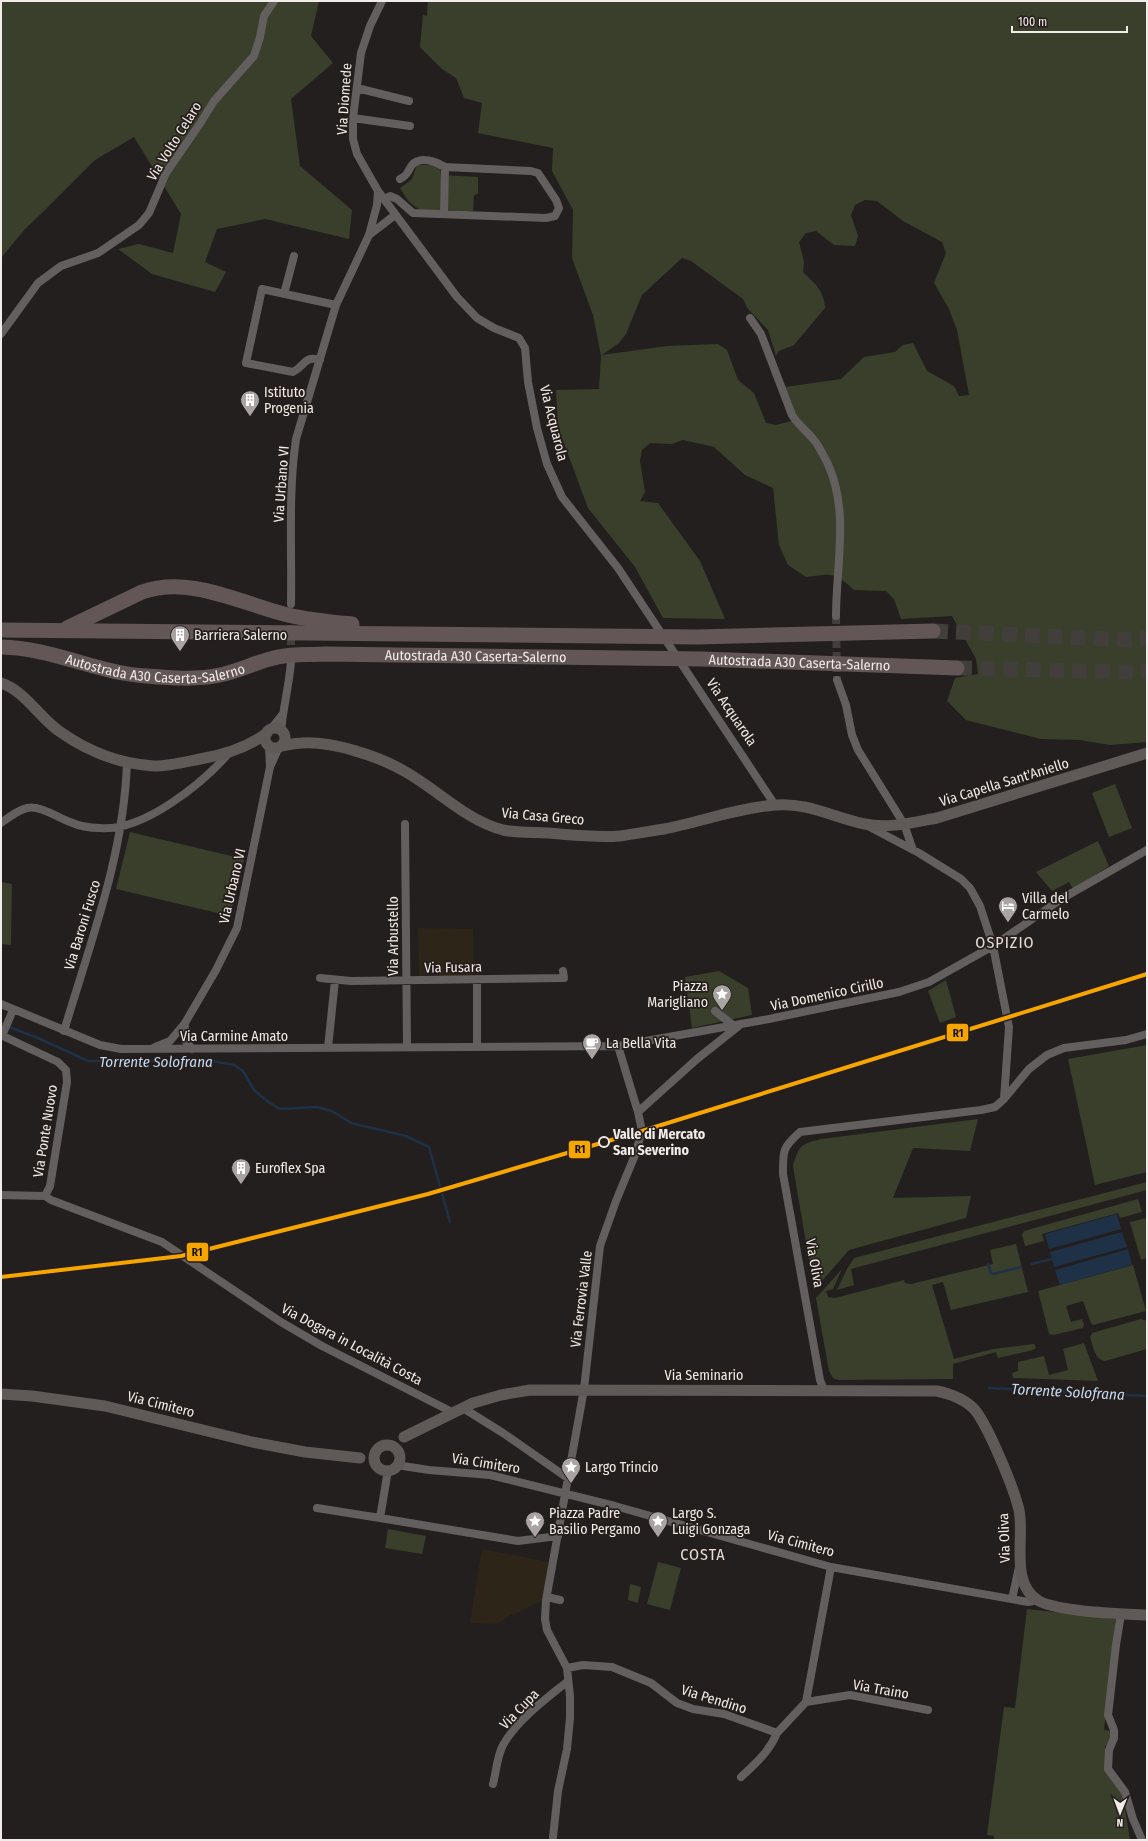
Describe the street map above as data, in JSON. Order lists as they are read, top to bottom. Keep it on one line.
{"streets":{"highway":["Autostrada A30 Caserta-Salerno"],"main road":["Via Capella Sant'Aniello","Via Casa Greco","Via Oliva","Via Seminario","Via Cimitero"],"street":["Via Diomede","Via Volto Celaro","Via Acquarola","Via Urbano VI","Via Baroni Fusco","Via Arbustello","Via Fusara","Via Domenico Cirillo","Via Carmine Amato","Via Ponte Nuovo","Via Ferrovia Valle","Via Dogara in Località Costa","Via Traino","Via Pendino","Via Cupa"]},"crossings":[["Via Diomede","Via Acquarola"],["Via Diomede","Via Urbano VI"],["Via Acquarola","Via Casa Greco"],["Via Baroni Fusco","Via Carmine Amato"],["Via Arbustello","Via Fusara"],["Via Arbustello","Via Carmine Amato"],["Via Domenico Cirillo","Via Carmine Amato"],["Via Domenico Cirillo","Via Ferrovia Valle"],["Via Carmine Amato","Via Ponte Nuovo"],["Via Ponte Nuovo","Via Dogara in Località Costa"],["Via Oliva","Via Seminario"],["Via Oliva","Via Cimitero"],["Via Ferrovia Valle","Via Dogara in Località Costa"],["Via Ferrovia Valle","Via Seminario"],["Via Ferrovia Valle","Via Cimitero"],["Via Ferrovia Valle","Via Pendino"],["Via Dogara in Località Costa","Via Cimitero"],["Via Seminario","Via Cimitero"]],"districts":["OSPIZIO","COSTA"],"water":["Torrente Solofrana"],"places":{"building":["Istituto Progenia","Barriera Salerno","Euroflex Spa"],"hotel":["Villa del Carmelo"],"place":["Piazza Marigliano","Largo Trincio","Piazza Padre Basilio Pergamo","Largo S. Luigi Gonzaga"],"cafe":["La Bella Vita"],"other":["Valle di Mercato San Severino"]},"lines":["transit line R1"],"scale_bar":"100 m","north":"bottom"}
